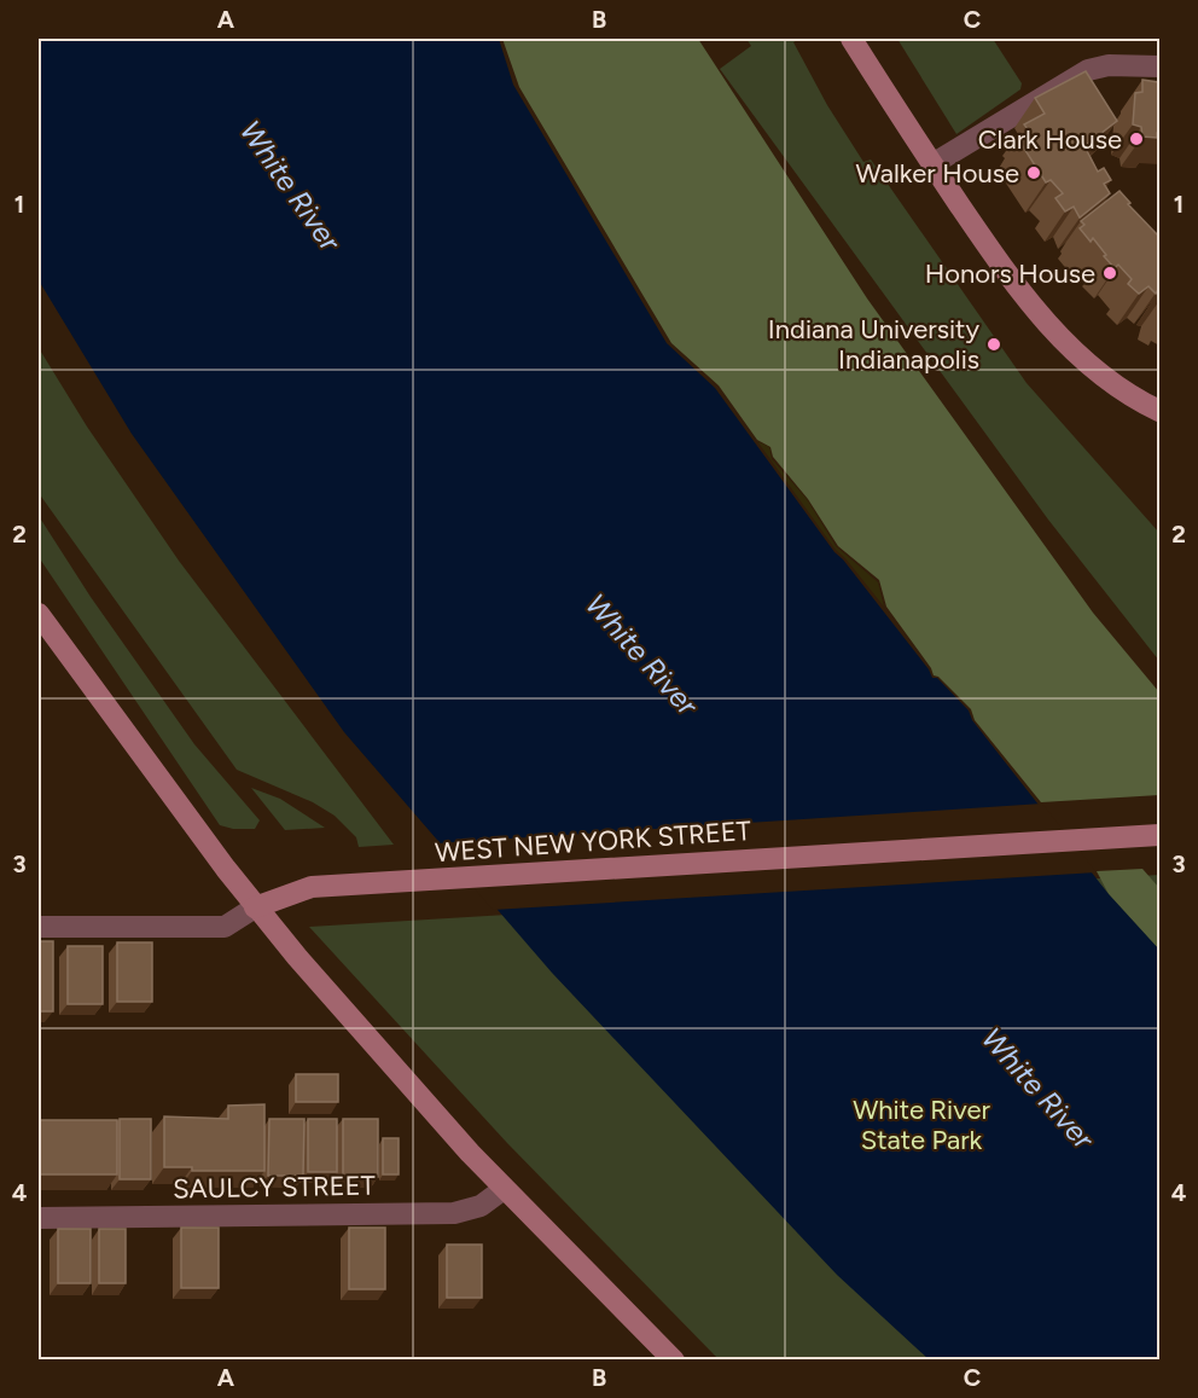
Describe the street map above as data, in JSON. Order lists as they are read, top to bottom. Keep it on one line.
{"streets":{"main road":["WEST NEW YORK STREET"],"street":["SAULCY STREET"]},"water":["White River"],"parks":["White River State Park"],"places":["Clark House","Walker House","Honors House","Indiana University Indianapolis"],"grid":{"columns":["A","B","C"],"rows":["1","2","3","4"]}}
